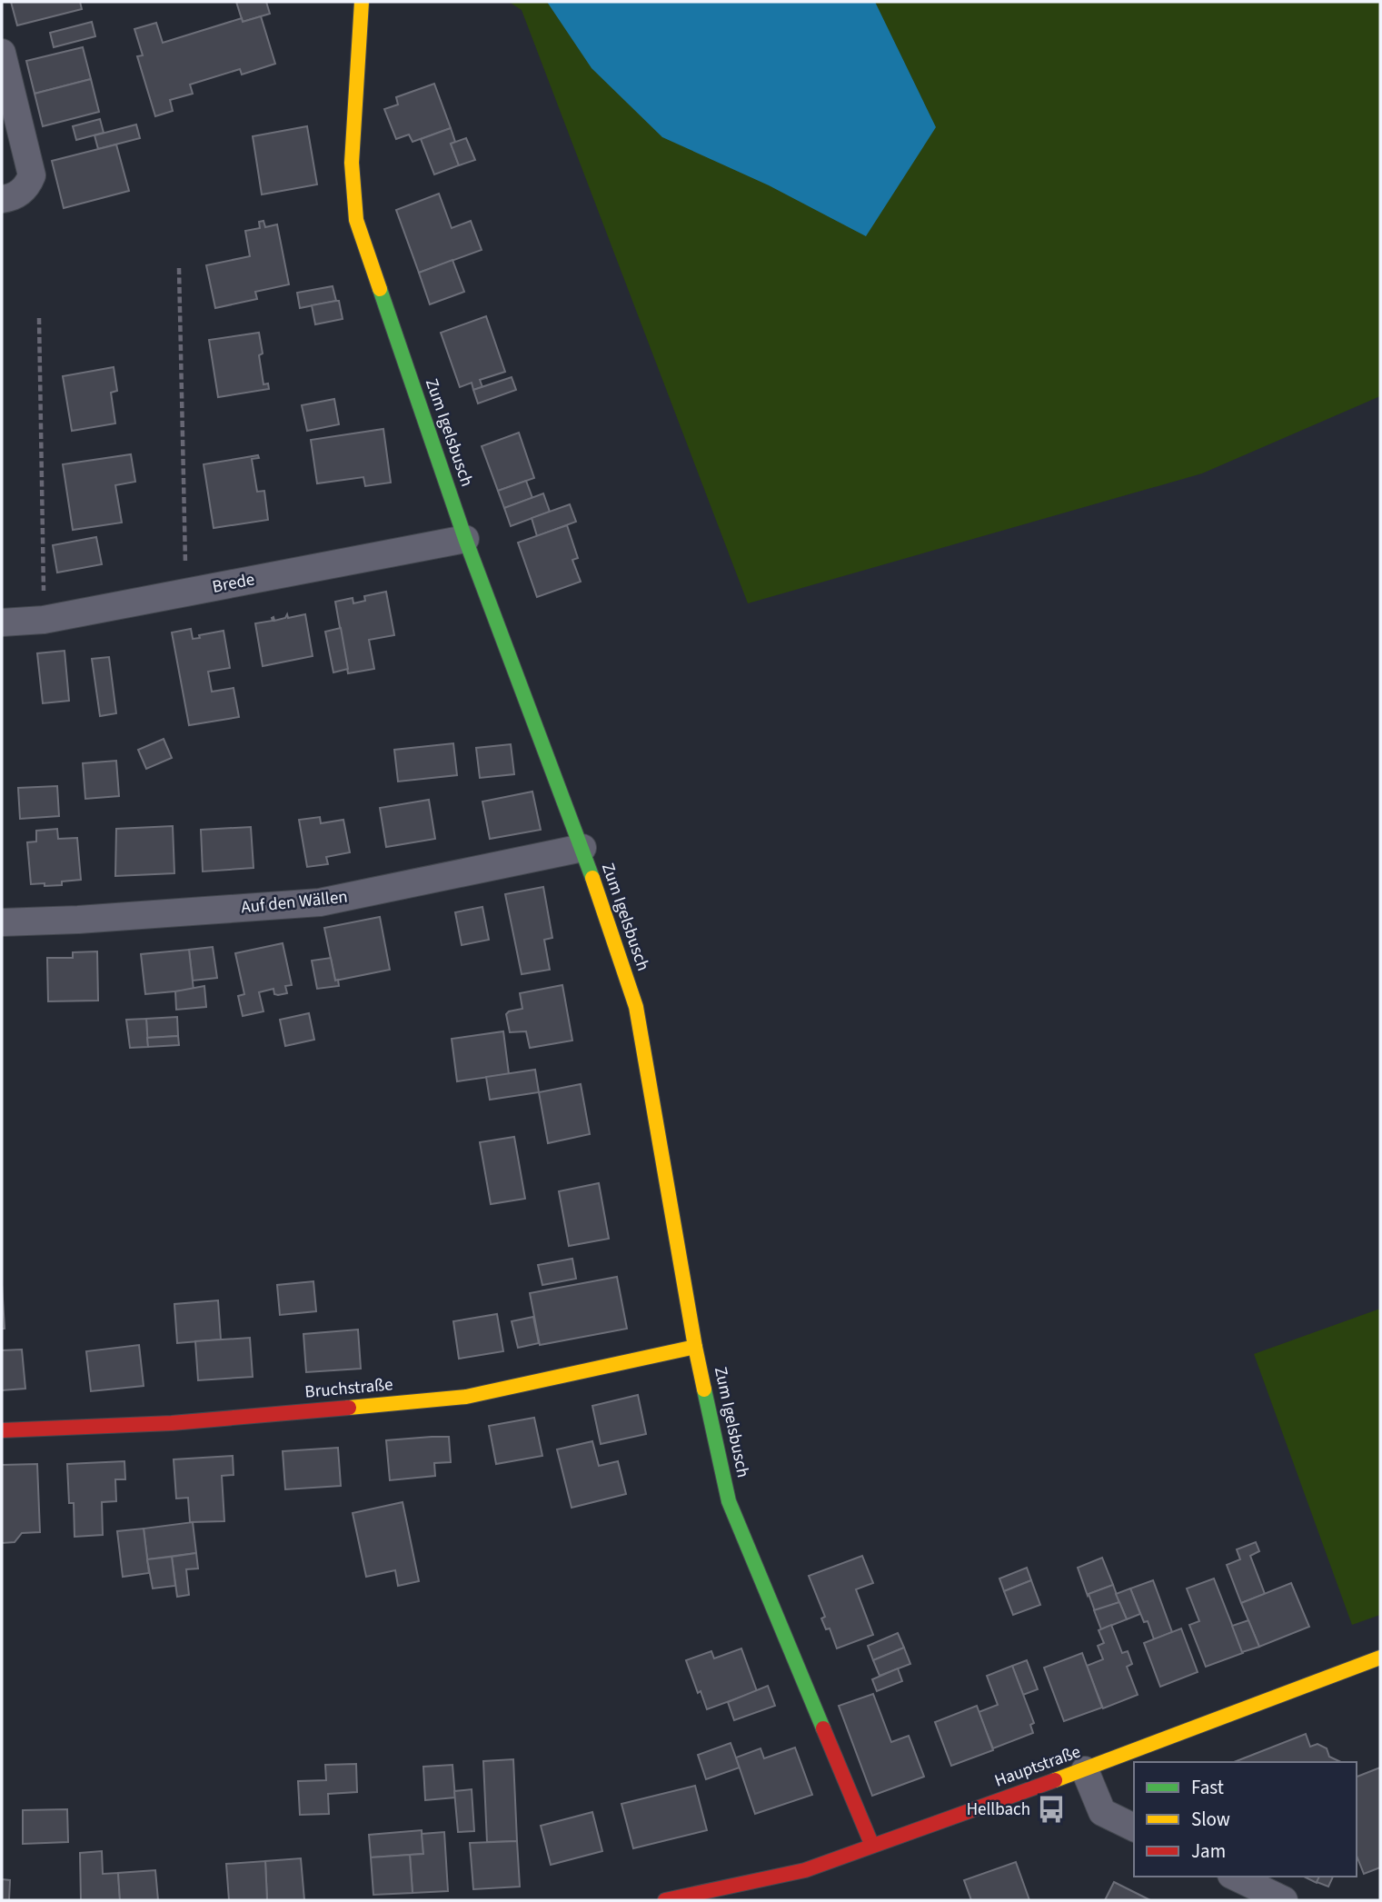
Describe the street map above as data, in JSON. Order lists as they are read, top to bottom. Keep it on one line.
{"streets":{"street":["Zum Igelsbusch","Brede","Auf den Wällen","Bruchstraße","Hauptstraße"]},"crossings":[["Zum Igelsbusch","Brede"],["Zum Igelsbusch","Auf den Wällen"],["Zum Igelsbusch","Bruchstraße"],["Zum Igelsbusch","Hauptstraße"]],"places":{"bus stop":["Hellbach"]},"legend":["Fast","Slow","Jam"]}
